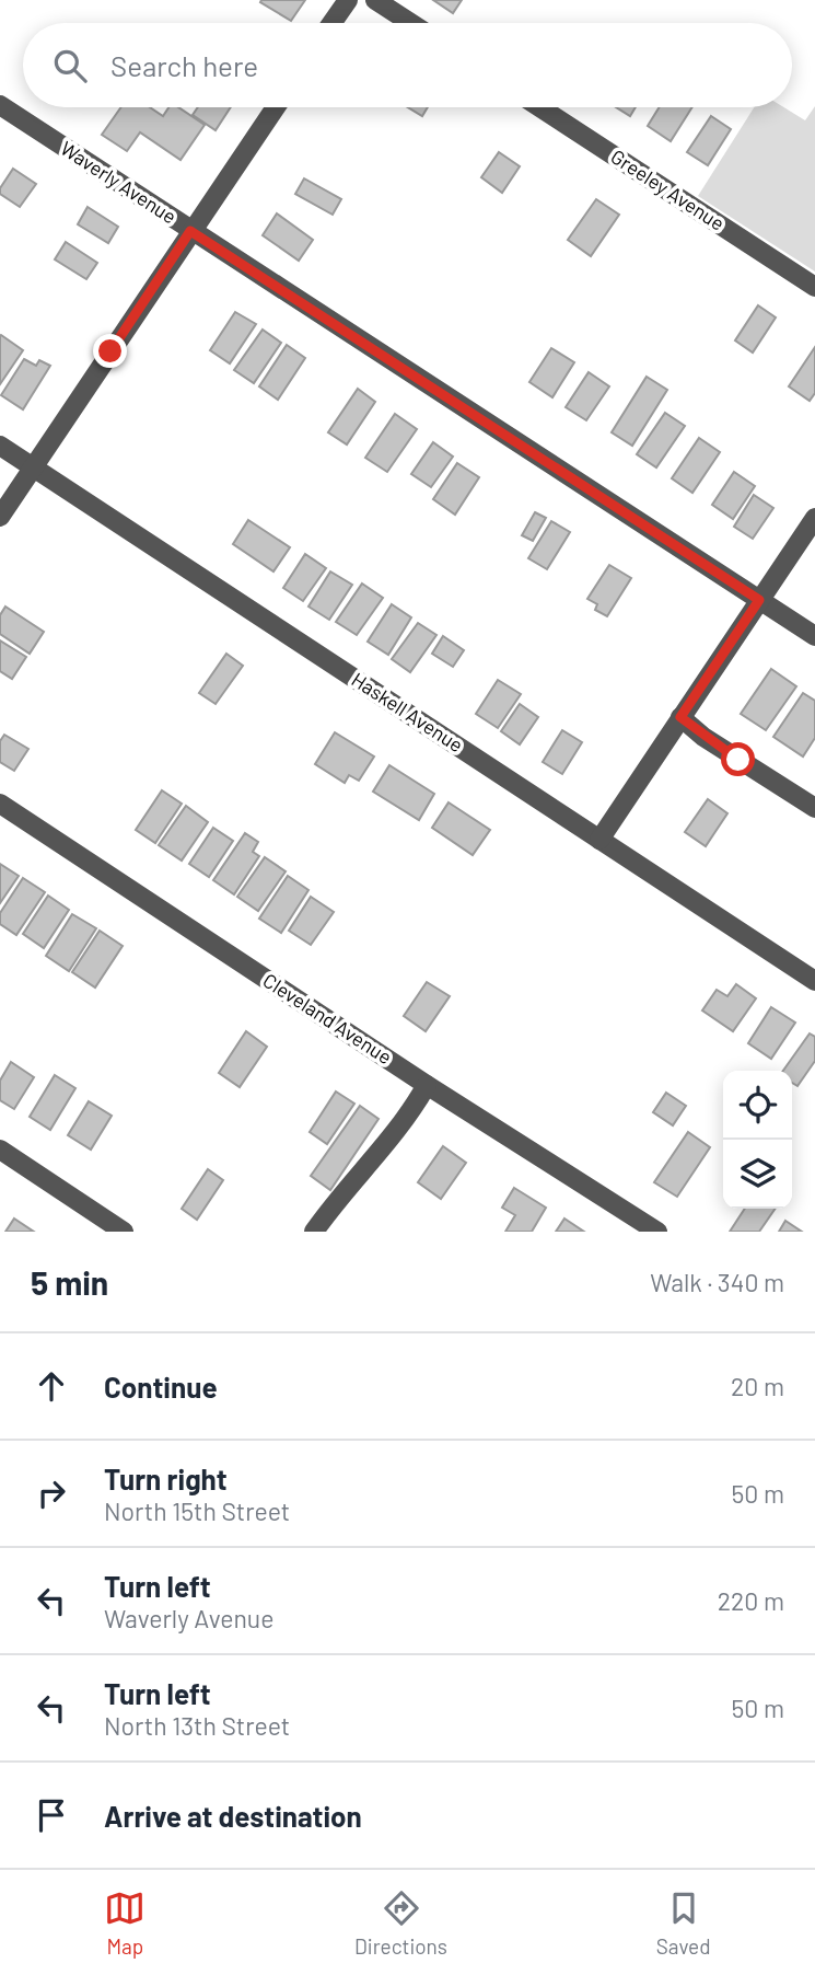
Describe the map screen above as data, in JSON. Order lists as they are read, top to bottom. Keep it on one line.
{"streets":{"street":["Waverly Avenue","Greeley Avenue","Haskell Avenue","Cleveland Avenue"]},"page":{"search":"Search here","heading":["5 min","Walk · 340 m"],"list":[["Continue","20 m"],["Turn right","North 15th Street","50 m"],["Turn left","Waverly Avenue","220 m"],["Turn left","North 13th Street","50 m"],"Arrive at destination"],"nav":["Map","Directions","Saved"]}}
